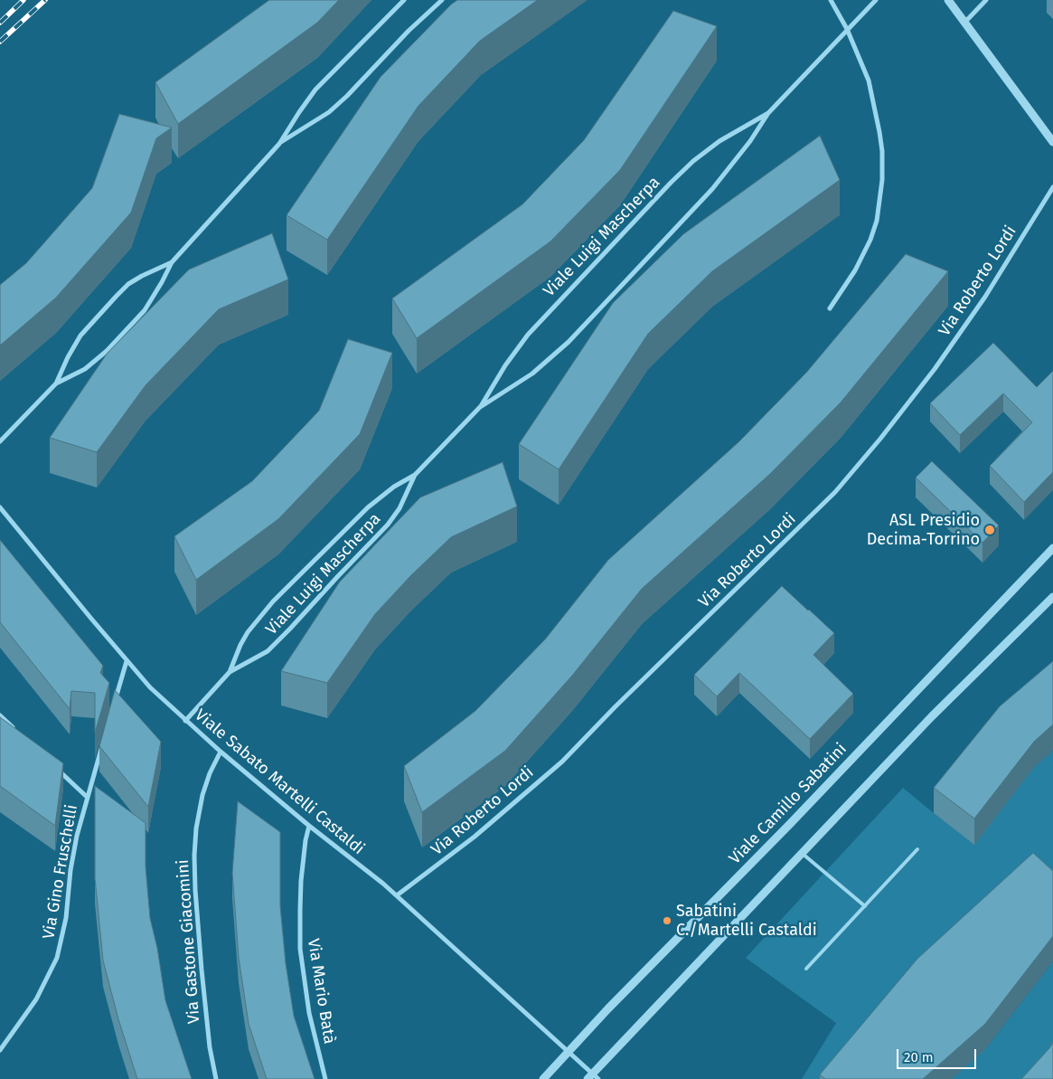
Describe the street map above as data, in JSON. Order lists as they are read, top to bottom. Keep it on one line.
{"streets":{"street":["Viale Luigi Mascherpa","Via Roberto Lordi","Viale Sabato Martelli Castaldi","Viale Camillo Sabatini","Via Gino Fruschelli","Via Gastone Giacomini","Via Mario Batà"]},"crossings":[["Viale Luigi Mascherpa","Viale Sabato Martelli Castaldi"],["Via Roberto Lordi","Viale Sabato Martelli Castaldi"],["Viale Sabato Martelli Castaldi","Viale Camillo Sabatini"],["Viale Sabato Martelli Castaldi","Via Gastone Giacomini"],["Viale Sabato Martelli Castaldi","Via Mario Batà"]],"places":["ASL Presidio Decima-Torrino","Sabatini C./Martelli Castaldi"],"scale_bar":"20 m"}
